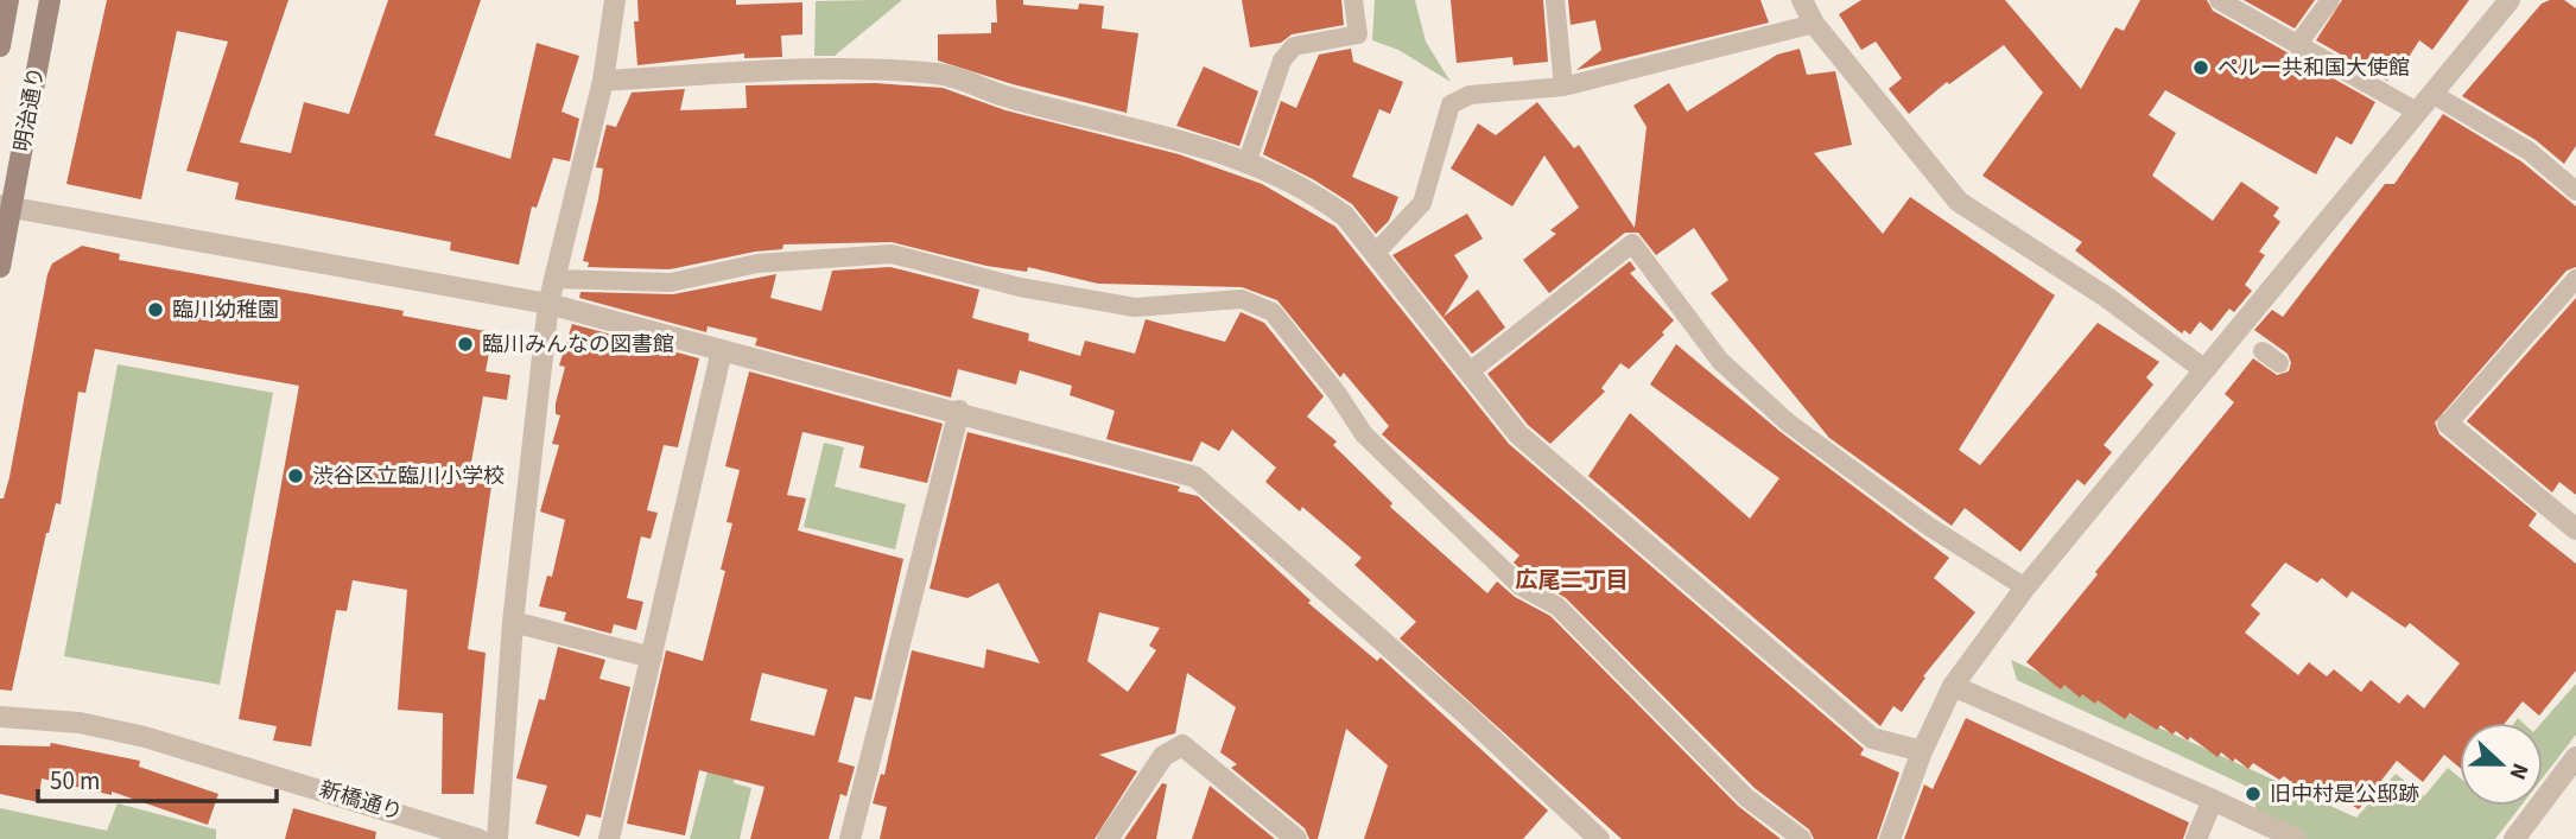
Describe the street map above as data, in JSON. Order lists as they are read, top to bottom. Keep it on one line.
{"streets":{"main road":["明治通り"],"street":["新橋通り"]},"districts":["広尾二丁目"],"places":["ペルー共和国大使館","臨川幼稚園","臨川みんなの図書館","渋谷区立臨川小学校","旧中村是公邸跡"],"scale_bar":"50 m","north":"right"}
